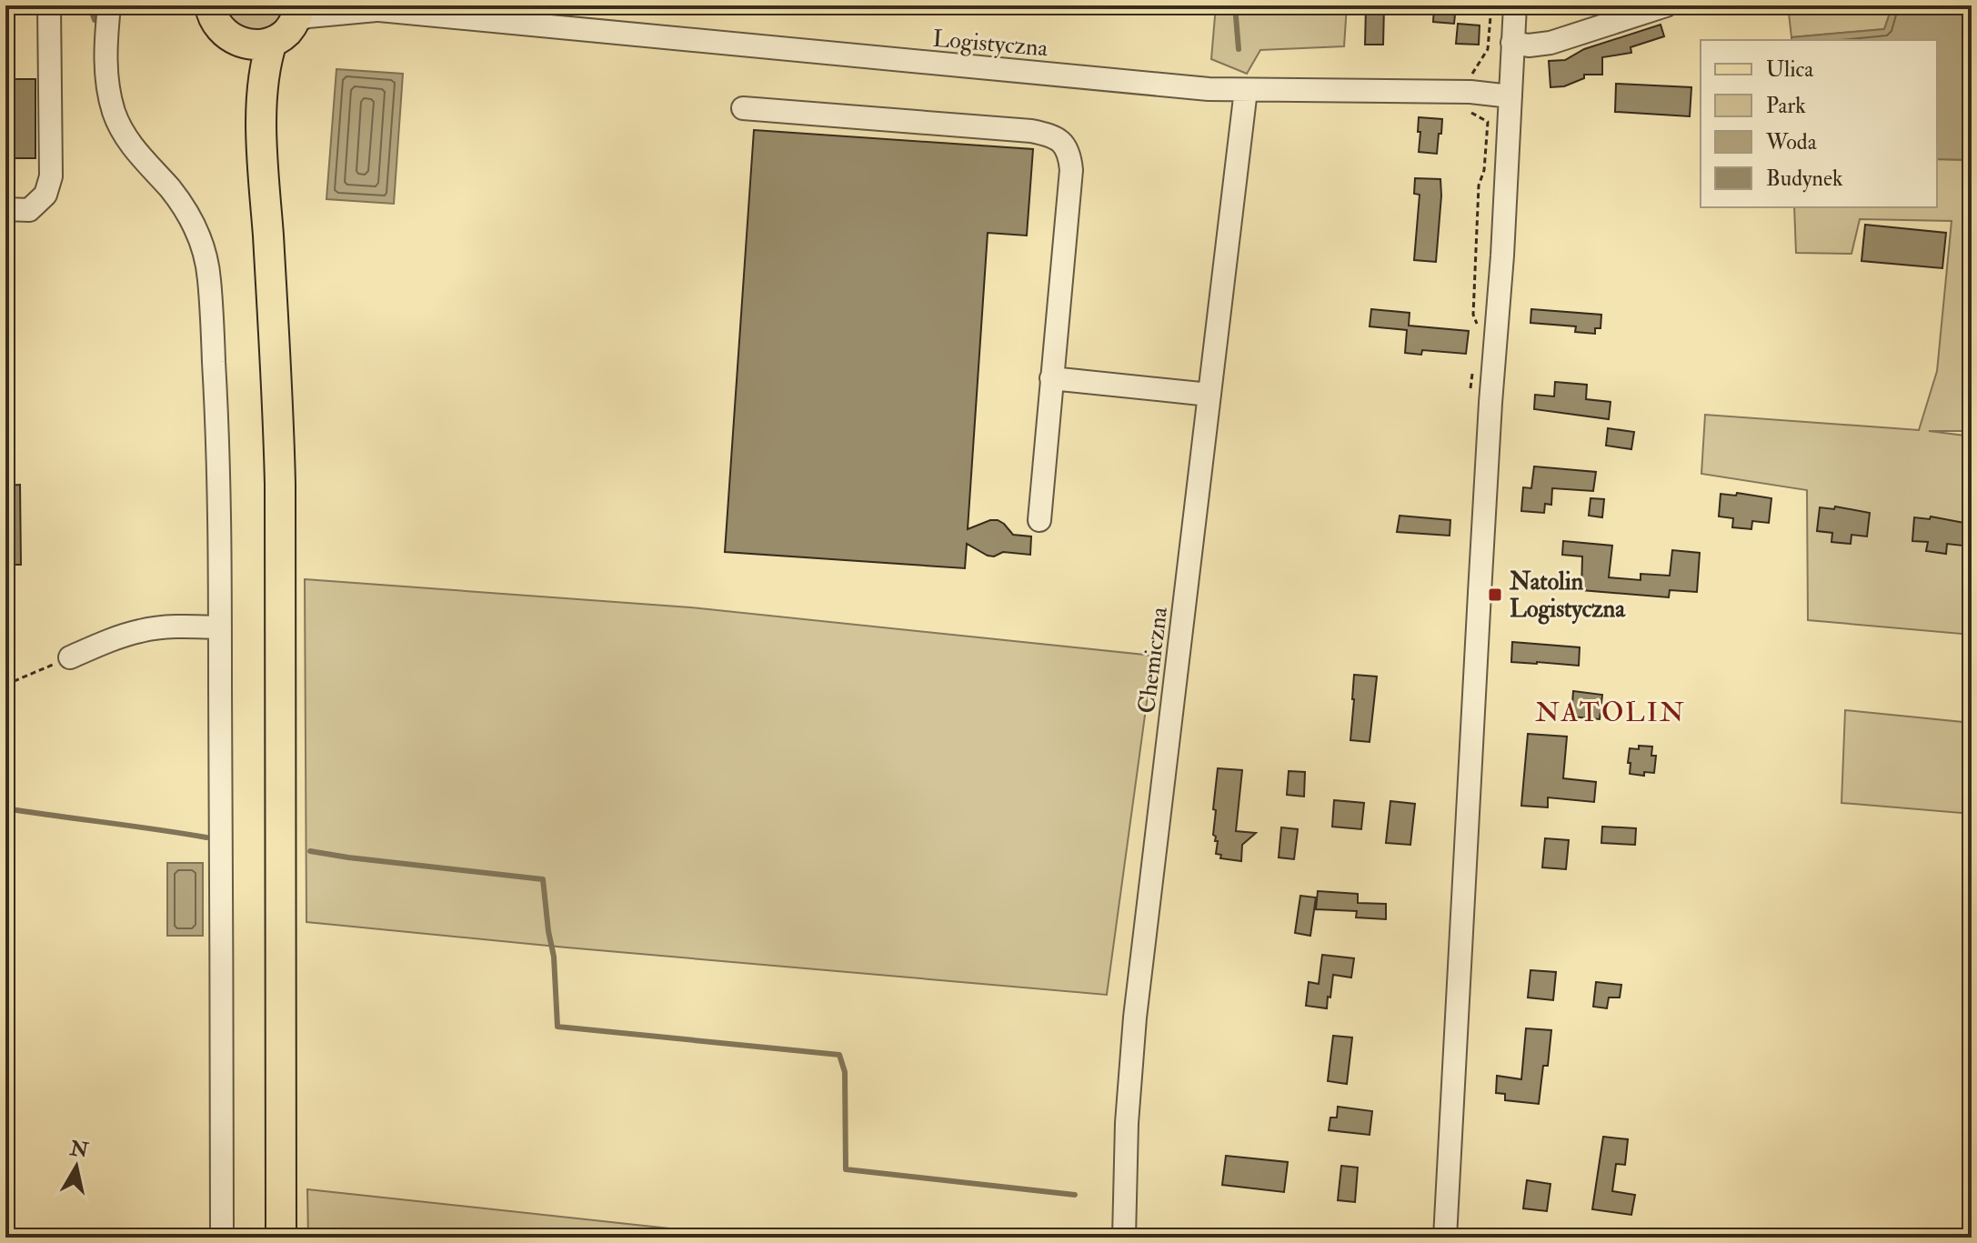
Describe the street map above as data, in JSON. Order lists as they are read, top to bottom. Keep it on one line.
{"streets":{"street":["Logistyczna","Chemiczna"]},"crossings":[["Logistyczna","Chemiczna"]],"districts":["NATOLIN"],"places":{"transit":["Natolin Logistyczna"]},"legend":["Ulica","Park","Woda","Budynek"],"north":"top"}
